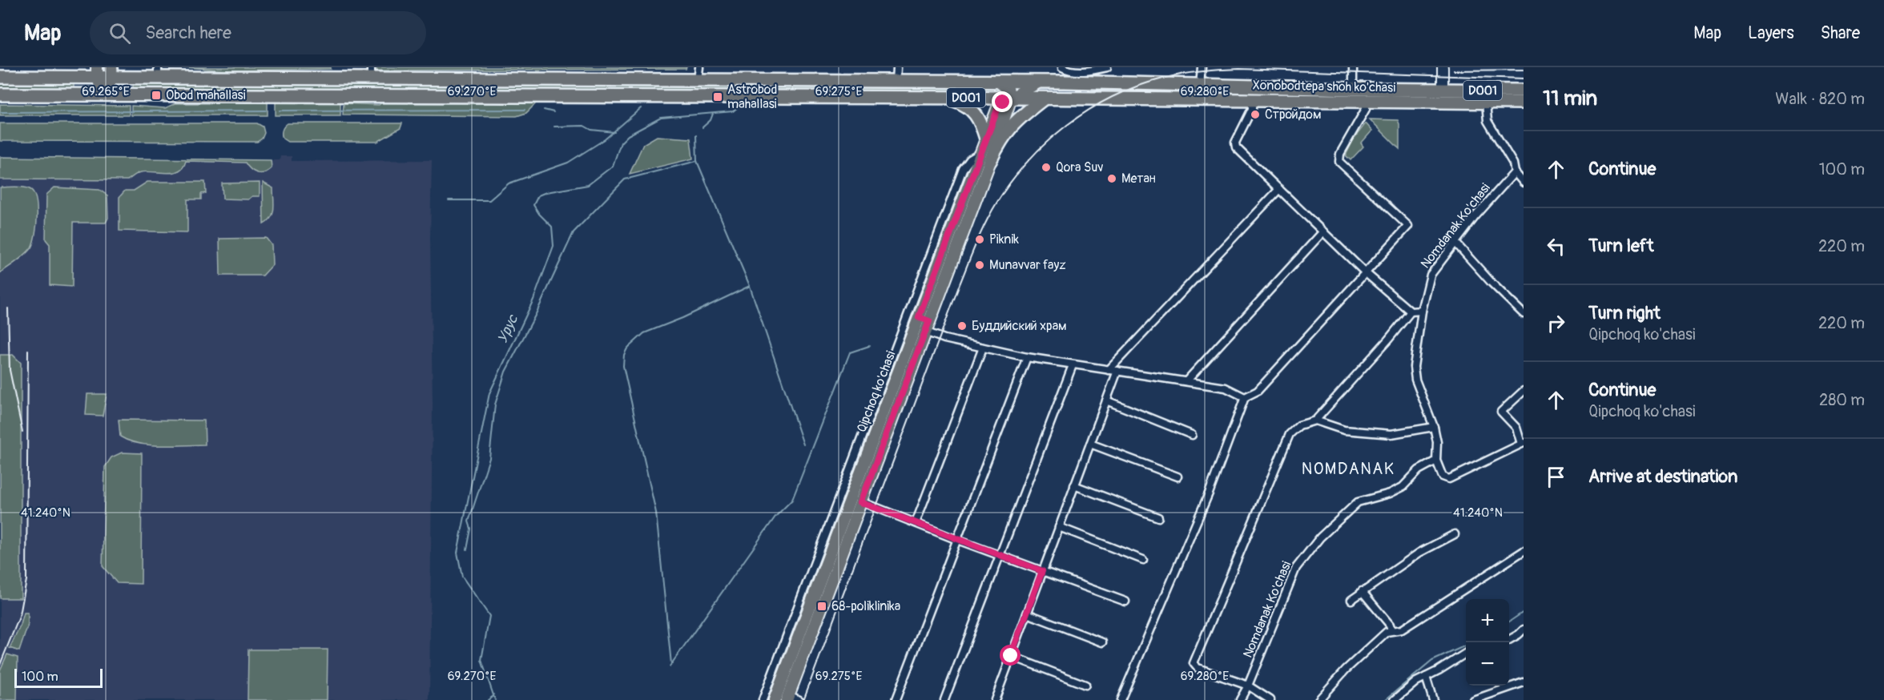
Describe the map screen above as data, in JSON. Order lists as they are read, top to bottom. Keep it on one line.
{"streets":{"highway":["Xonobodtepa shoh ko'chasi","D001"],"main road":["Qipchoq ko'chasi"],"street":["Nomdanak Ko'chasi"]},"crossings":[["Xonobodtepa shoh ko'chasi","Qipchoq ko'chasi"]],"districts":["NOMDANAK"],"water":["Урус"],"places":{"transit":["Obod mahallasi","Astrobod mahallasi","68-poliklinika"],"other":["Стройдом","Qora Suv","Метан","Piknik","Munavvar fayz","Буддийский храм"]},"scale_bar":"100 m","page":{"header":"Map","search":"Search here","nav":["Map","Layers","Share"],"heading":["11 min","Walk · 820 m"],"list":[["Continue","100 m"],["Turn left","220 m"],["Turn right","Qipchoq ko'chasi","220 m"],["Continue","Qipchoq ko'chasi","280 m"],"Arrive at destination"],"map_buttons":["+","−"],"scale":"100 m"},"coordinates":["69.265°E","69.270°E","69.275°E","69.280°E","41.240°N"]}
